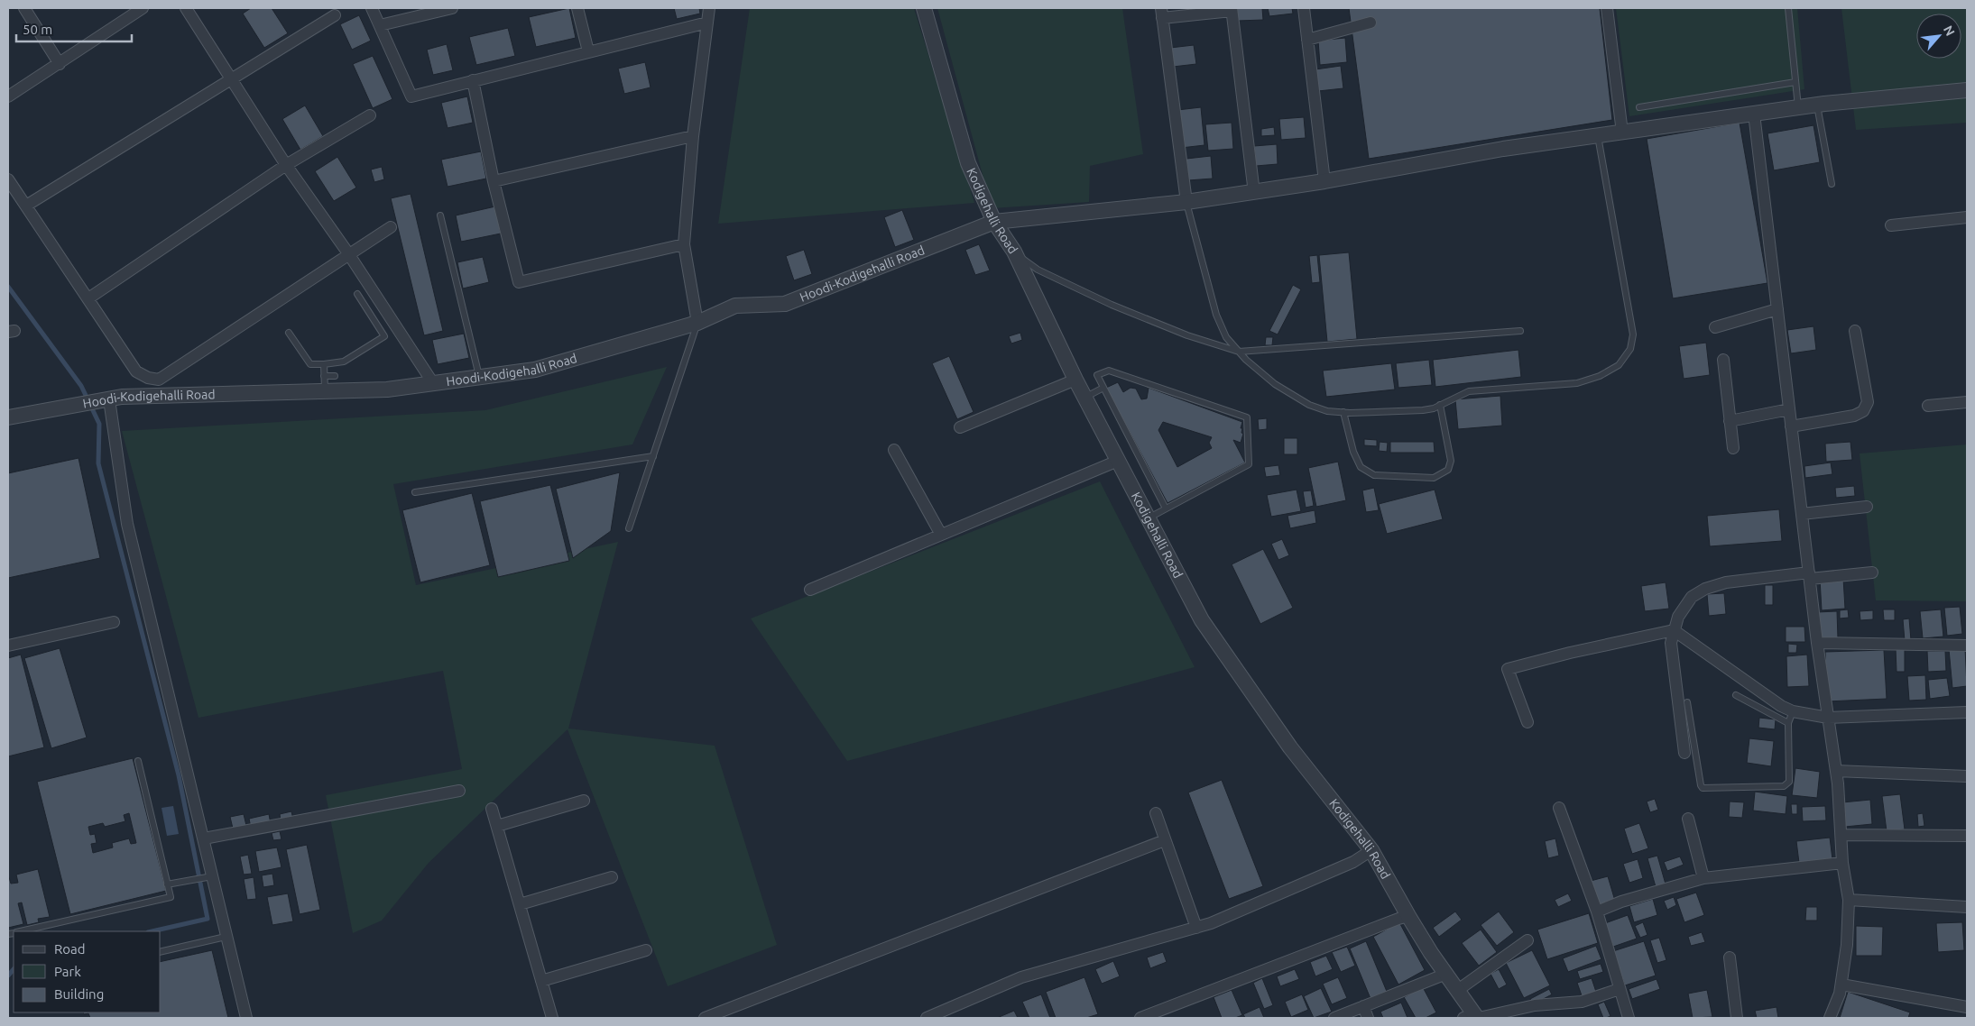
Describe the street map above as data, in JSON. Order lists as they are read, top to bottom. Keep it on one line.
{"streets":{"street":["Kodigehalli Road","Hoodi-Kodigehalli Road"]},"crossings":[["Kodigehalli Road","Hoodi-Kodigehalli Road"]],"legend":["Road","Park","Building"],"scale_bar":"50 m","north":"top right"}
